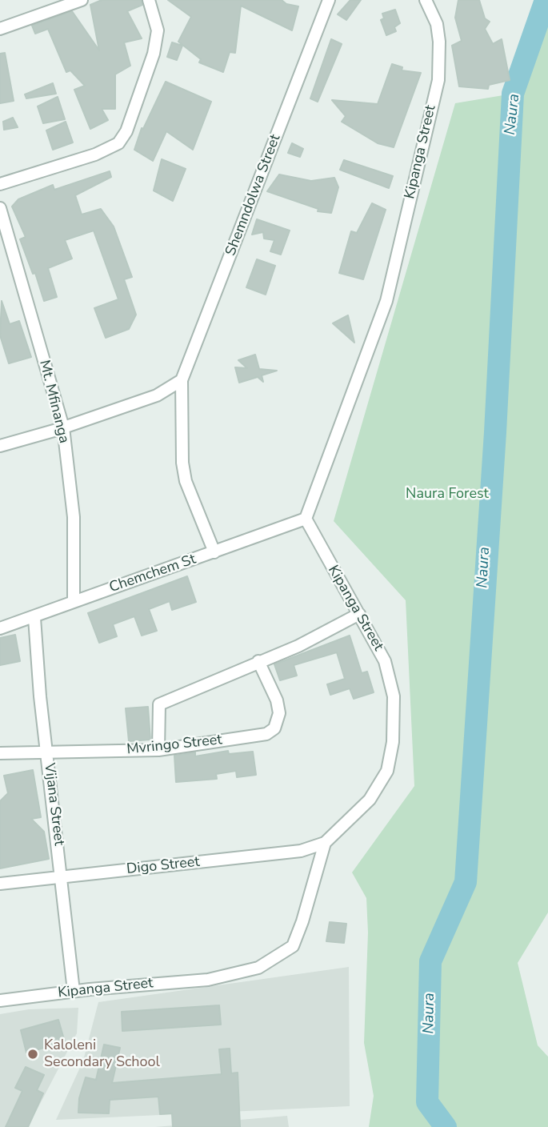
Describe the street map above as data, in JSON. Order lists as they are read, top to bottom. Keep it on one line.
{"streets":{"street":["Kipanga Street","Shemndolwa Street","Mt. Mfinanga","Chemchem St","Mvringo Street","Vijana Street","Digo Street"]},"crossings":[["Kipanga Street","Chemchem St"],["Kipanga Street","Vijana Street"],["Kipanga Street","Digo Street"],["Mt. Mfinanga","Chemchem St"],["Chemchem St","Vijana Street"],["Mvringo Street","Vijana Street"],["Vijana Street","Digo Street"]],"water":["Naura"],"parks":["Naura Forest"],"places":["Kaloleni Secondary School"]}
